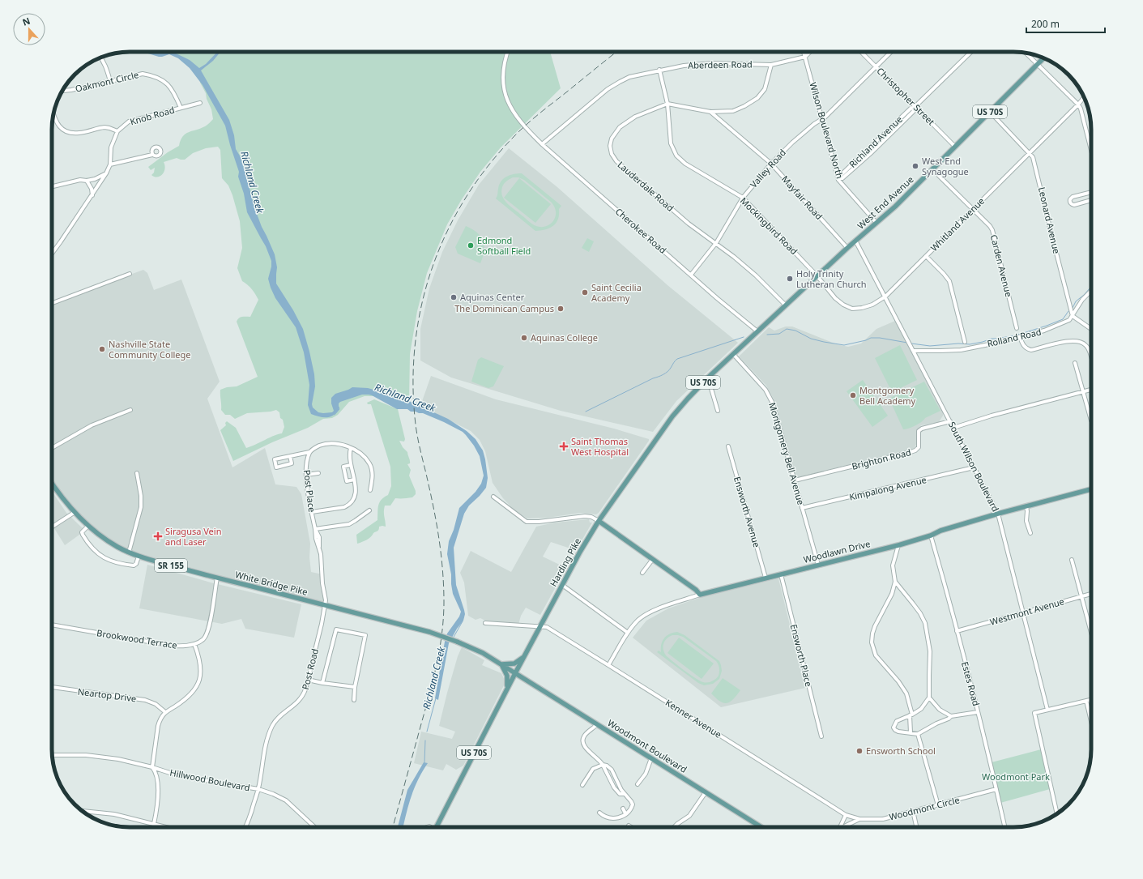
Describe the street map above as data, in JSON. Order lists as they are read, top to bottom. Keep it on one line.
{"streets":{"main road":["US 70S","West End Avenue","Woodlawn Drive","Harding Pike","SR 155","White Bridge Pike","Woodmont Boulevard"],"street":["Aberdeen Road","Oakmont Circle","Christopher Street","Knob Road","Wilson Boulevard North","Richland Avenue","Valley Road","Lauderdale Road","Mayfair Road","Leonard Avenue","Whitland Avenue","Mockingbird Road","Cherokee Road","Carden Avenue","Rolland Road","Montgomery Bell Avenue","Brighton Road","South Wilson Boulevard","Kimpalong Avenue","Post Place","Ensworth Avenue","Westmont Avenue","Brookwood Terrace","Ensworth Place","Post Road","Estes Road","Neartop Drive","Kenner Avenue","Hillwood Boulevard","Woodmont Circle"]},"crossings":[["Aberdeen Road","Wilson Boulevard North"],["Aberdeen Road","Mockingbird Road"],["Aberdeen Road","Cherokee Road"],["Oakmont Circle","Knob Road"],["Christopher Street","Richland Avenue"],["Christopher Street","Valley Road"],["Christopher Street","West End Avenue"],["Wilson Boulevard North","Richland Avenue"],["Wilson Boulevard North","Valley Road"],["Wilson Boulevard North","West End Avenue"],["Valley Road","Lauderdale Road"],["Valley Road","Mayfair Road"],["Valley Road","Mockingbird Road"],["Valley Road","Cherokee Road"],["Lauderdale Road","West End Avenue"],["Lauderdale Road","Mockingbird Road"],["Mayfair Road","West End Avenue"],["West End Avenue","Leonard Avenue"],["West End Avenue","Whitland Avenue"],["West End Avenue","Mockingbird Road"],["West End Avenue","Cherokee Road"],["West End Avenue","Carden Avenue"],["West End Avenue","South Wilson Boulevard"],["West End Avenue","Harding Pike"],["Leonard Avenue","Whitland Avenue"],["Leonard Avenue","Rolland Road"],["Whitland Avenue","Mockingbird Road"],["Whitland Avenue","Carden Avenue"],["Whitland Avenue","South Wilson Boulevard"],["Cherokee Road","Harding Pike"],["Rolland Road","South Wilson Boulevard"],["Montgomery Bell Avenue","Brighton Road"],["Montgomery Bell Avenue","Kimpalong Avenue"],["Montgomery Bell Avenue","Woodlawn Drive"],["Montgomery Bell Avenue","Harding Pike"],["Brighton Road","South Wilson Boulevard"],["South Wilson Boulevard","Kimpalong Avenue"],["South Wilson Boulevard","Woodlawn Drive"],["South Wilson Boulevard","Westmont Avenue"],["Post Place","White Bridge Pike"],["Post Place","Post Road"],["Ensworth Avenue","Woodlawn Drive"],["Woodlawn Drive","Ensworth Place"],["Woodlawn Drive","Estes Road"],["Harding Pike","White Bridge Pike"],["Harding Pike","Kenner Avenue"],["Harding Pike","Woodmont Boulevard"],["White Bridge Pike","Post Road"],["White Bridge Pike","Woodmont Boulevard"],["Westmont Avenue","Estes Road"],["Post Road","Hillwood Boulevard"],["Estes Road","Woodmont Circle"],["Kenner Avenue","Woodmont Circle"]],"water":["Richland Creek"],"parks":["Woodmont Park"],"places":{"other":["West End Synagogue","Edmond Softball Field","Holy Trinity Lutheran Church","Saint Cecilia Academy","Aquinas Center","The Dominican Campus","Aquinas College","Nashville State Community College","Montgomery Bell Academy","Ensworth School"],"health":["Saint Thomas West Hospital","Siragusa Vein and Laser"]},"scale_bar":"200 m","north":"top"}
